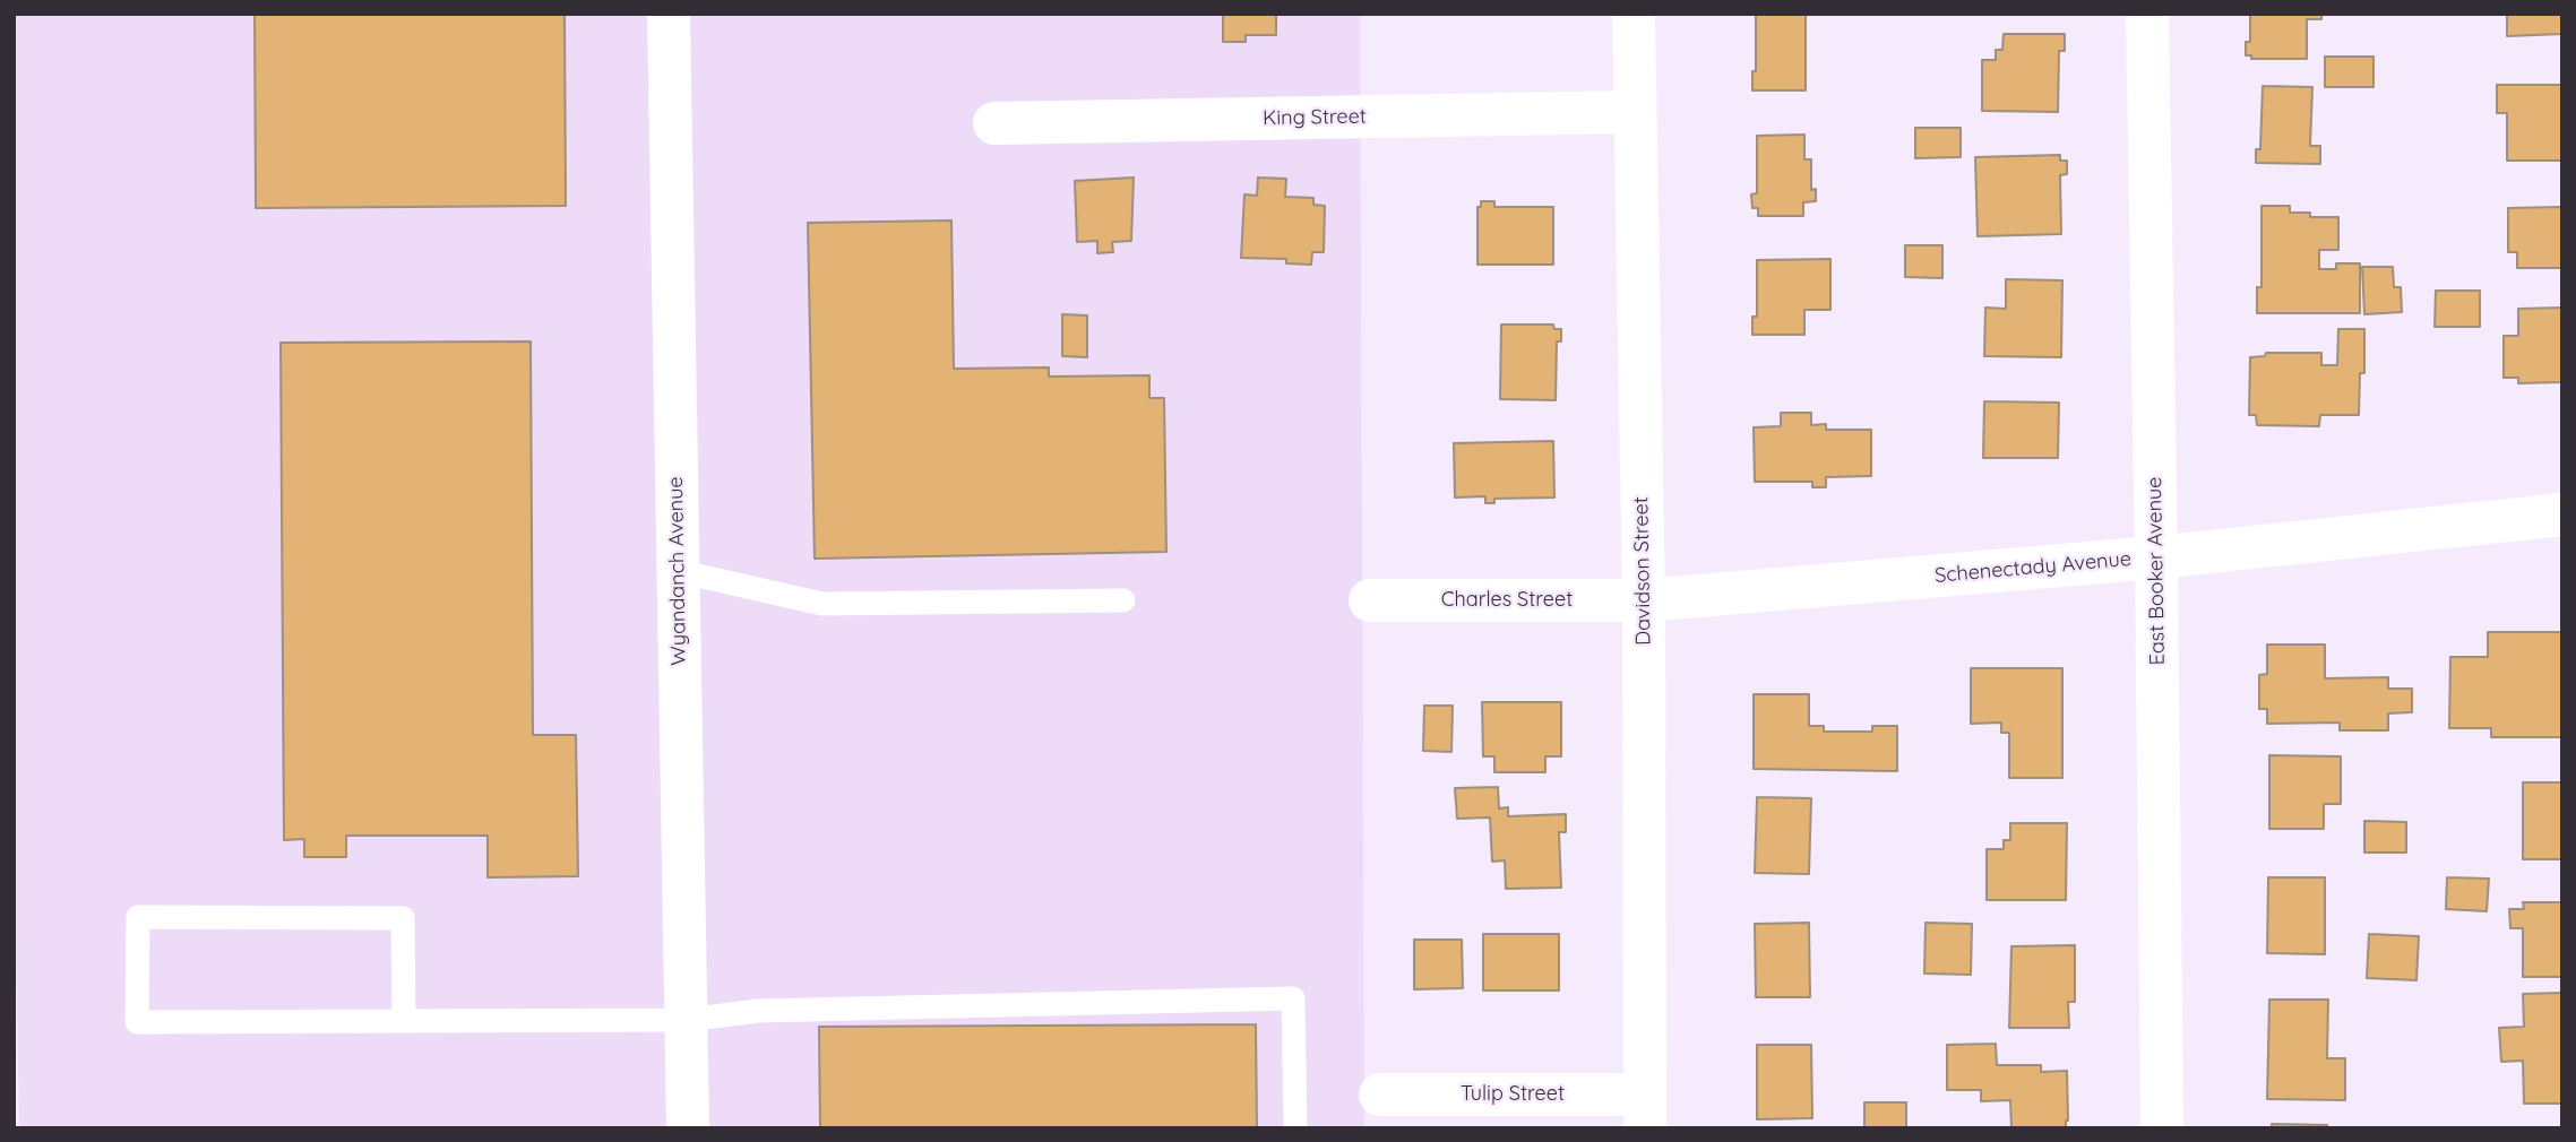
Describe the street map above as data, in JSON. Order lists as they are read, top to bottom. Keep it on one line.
{"streets":{"street":["King Street","Schenectady Avenue","Wyandanch Avenue","Davidson Street","East Booker Avenue","Charles Street","Tulip Street"]},"crossings":[["King Street","Davidson Street"],["Schenectady Avenue","Davidson Street"],["Schenectady Avenue","East Booker Avenue"],["Schenectady Avenue","Charles Street"],["Davidson Street","Charles Street"],["Davidson Street","Tulip Street"]]}
